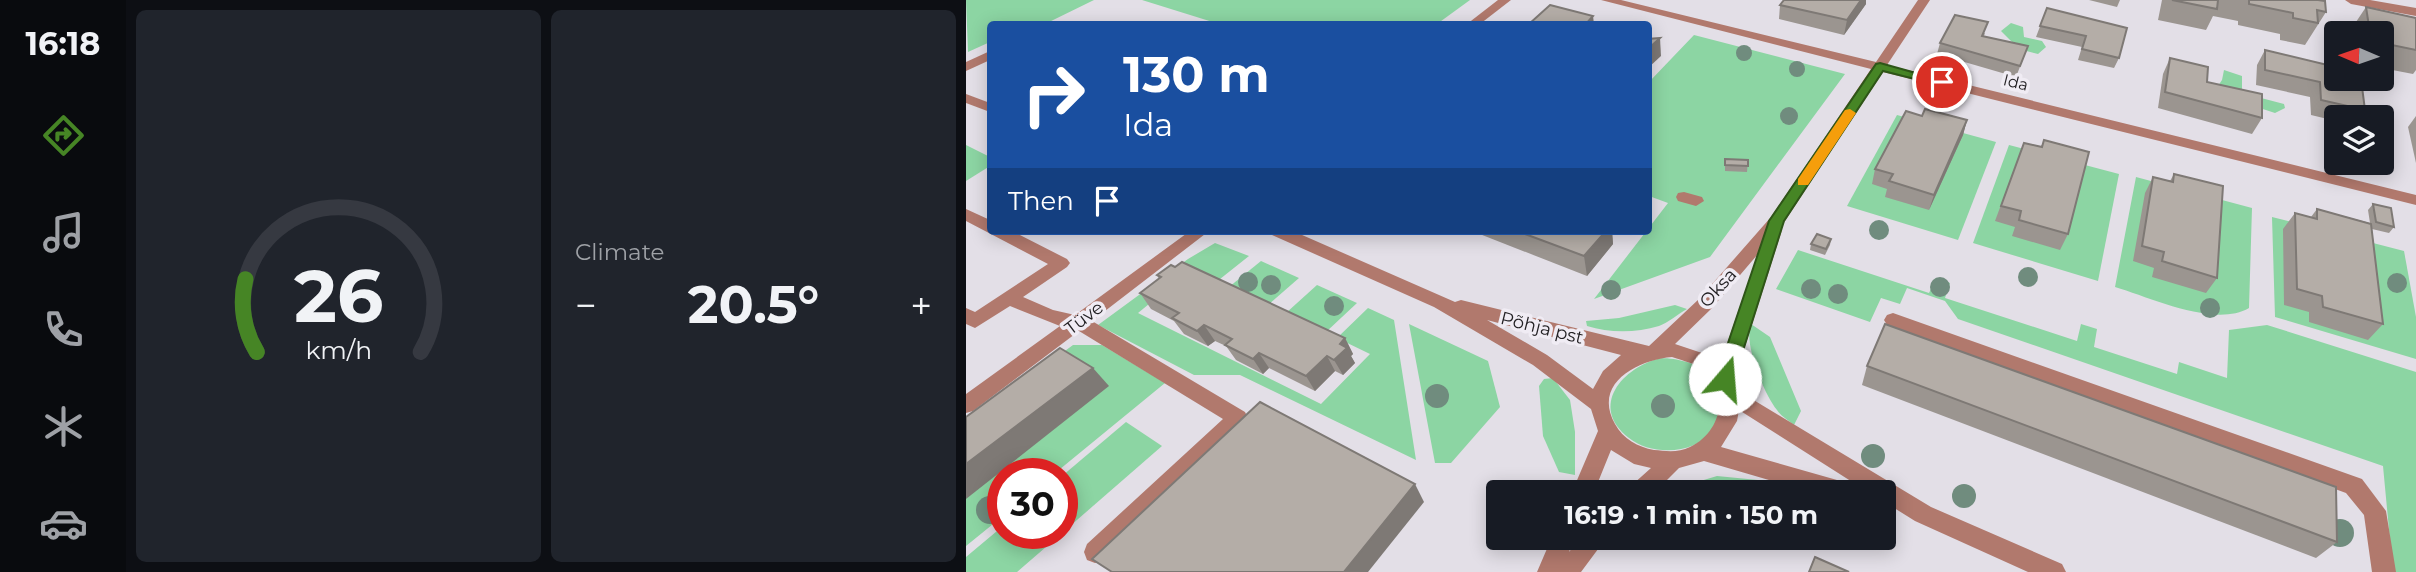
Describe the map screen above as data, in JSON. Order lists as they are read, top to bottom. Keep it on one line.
{"streets":{"street":["Ida","Oksa","Tüve","Põhja pst"]},"crossings":[["Ida","Oksa"],["Oksa","Põhja pst"]],"north":"left","page":{"tabs":"16:18","tile":"Climate","turn":["130 m","Ida"],"then":"Then","heat":["−","20.5°","+"],"limit":"30","trip":"16:19 · 1 min · 150 m","gauge":["26","km/h"]}}
